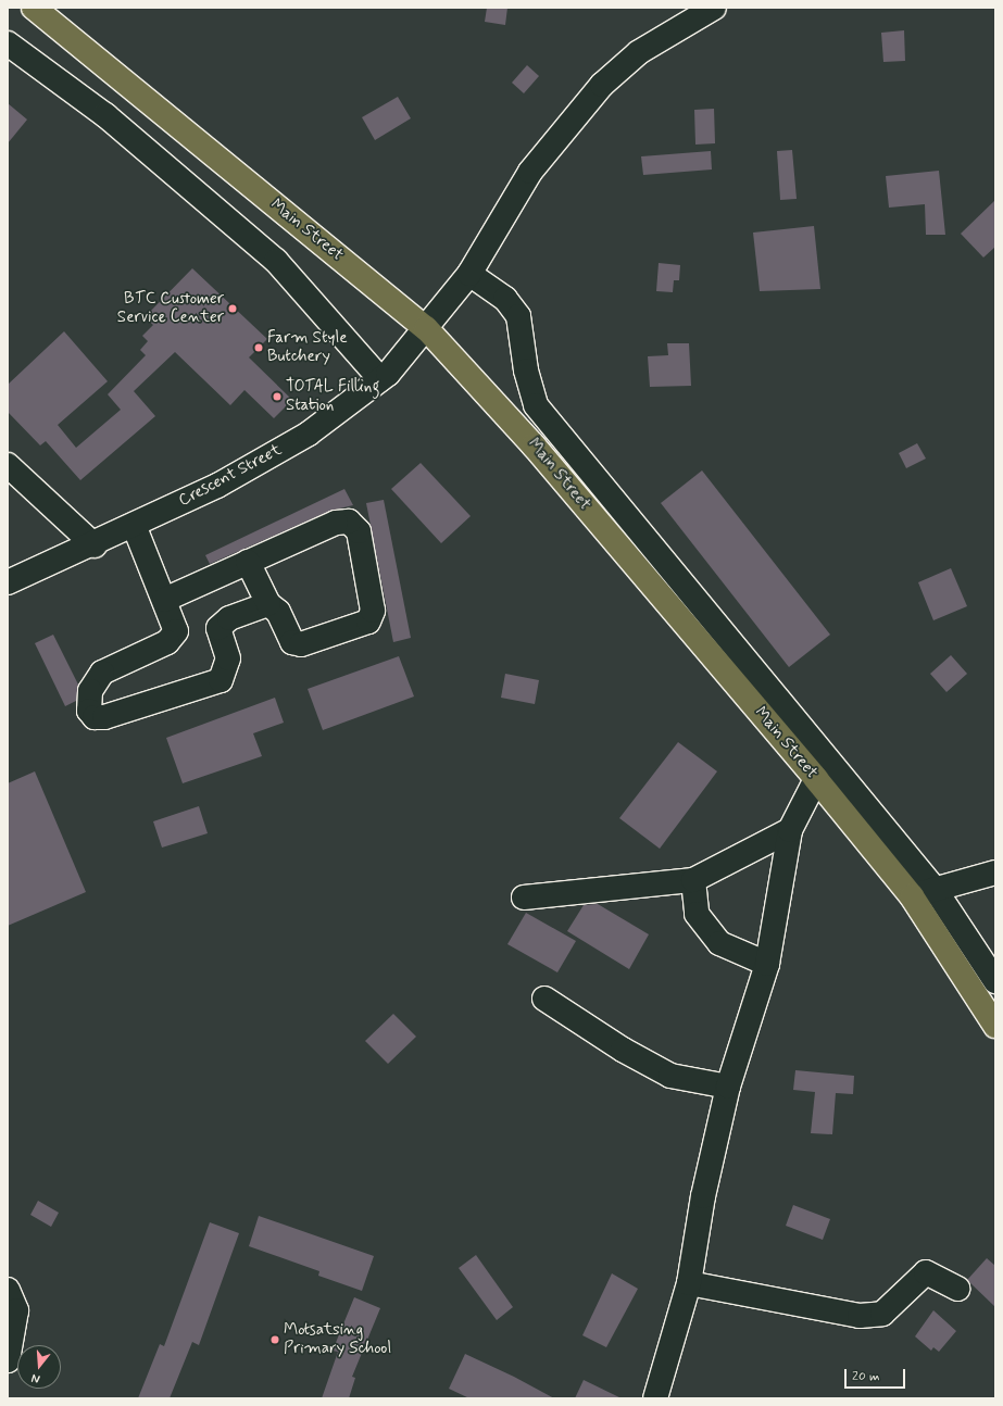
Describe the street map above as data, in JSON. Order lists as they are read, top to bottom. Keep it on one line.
{"streets":{"highway":["Main Street"],"street":["Crescent Street"]},"crossings":[["Main Street","Crescent Street"]],"places":["BTC Customer Service Center","Farm Style Butchery","TOTAL Filling Station","Motsatsing Primary School"],"scale_bar":"20 m","north":"bottom"}
